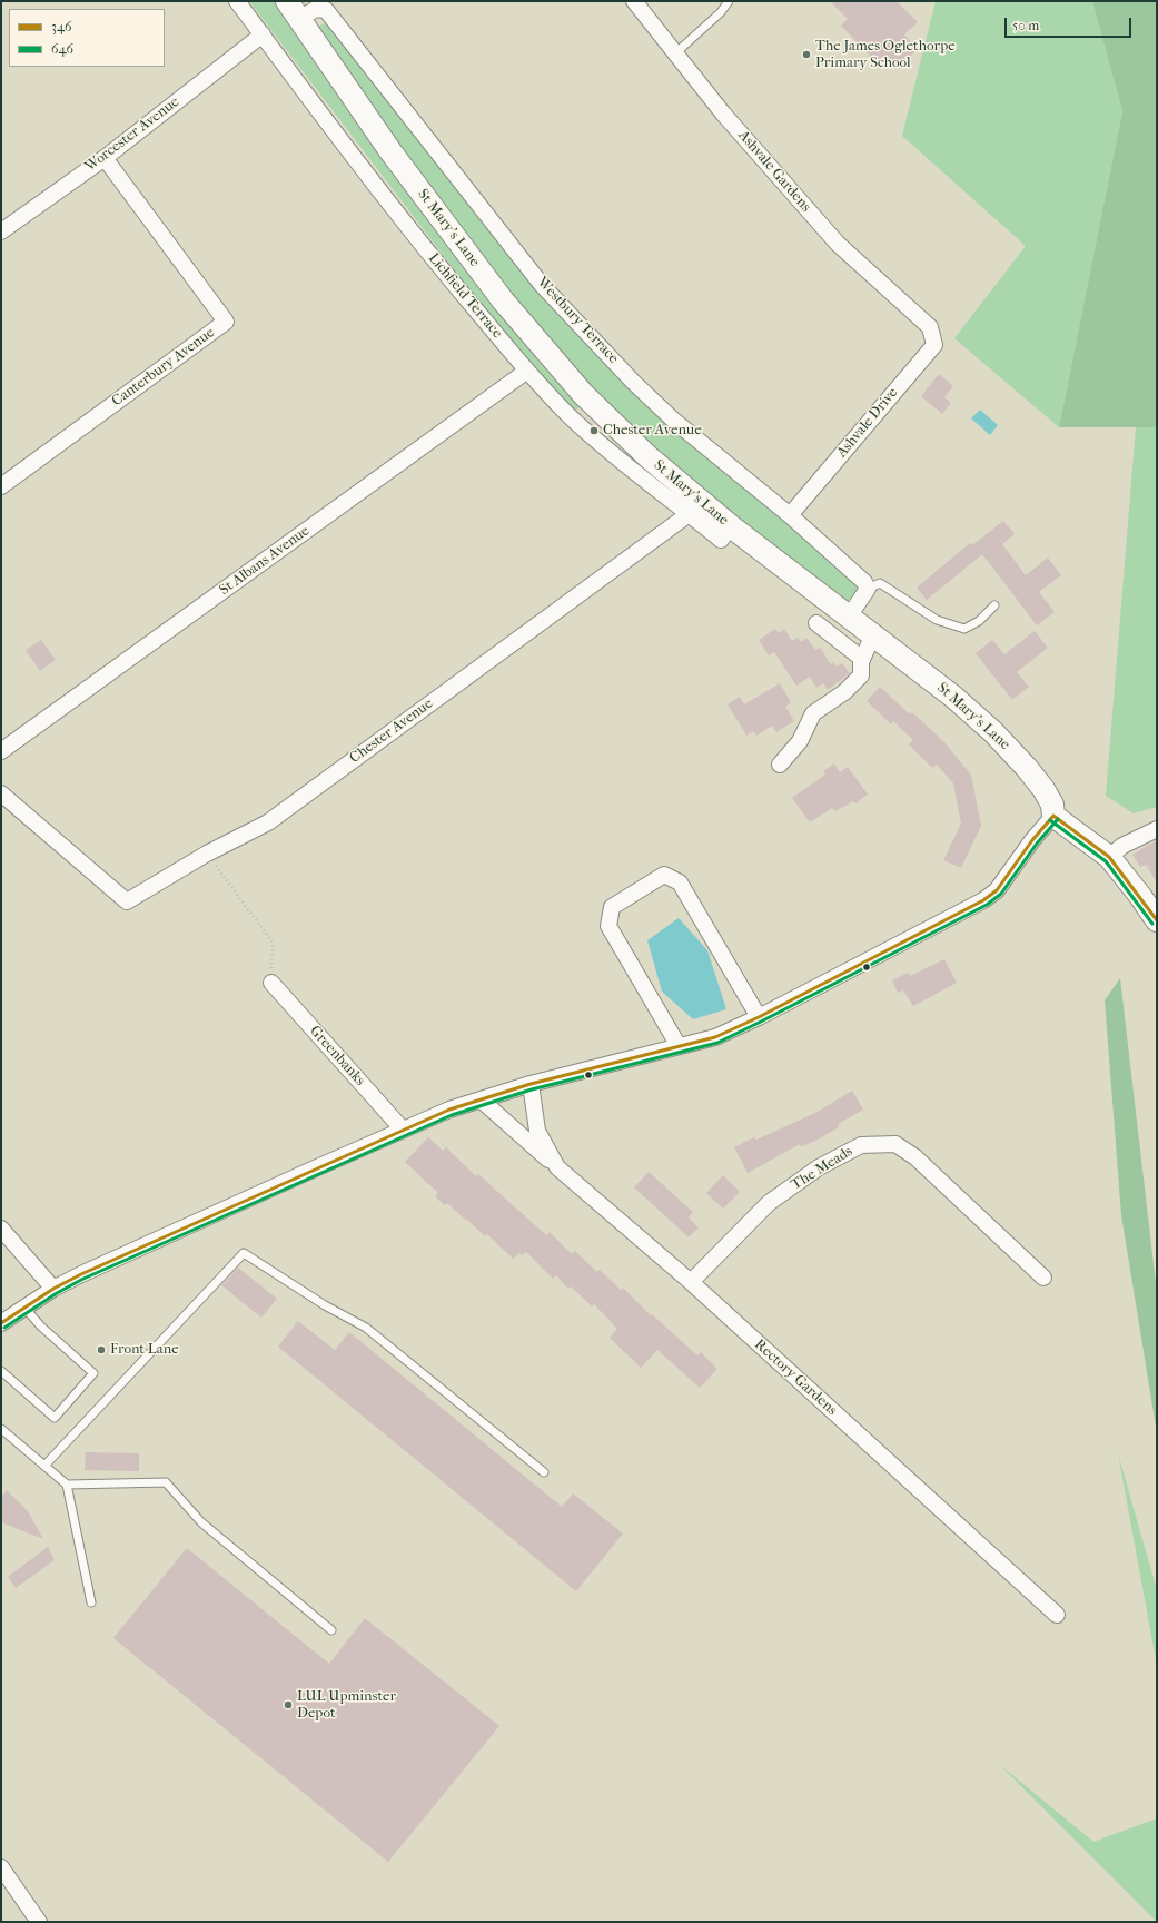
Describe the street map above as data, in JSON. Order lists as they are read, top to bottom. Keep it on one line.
{"streets":{"main road":["St Mary's Lane"],"street":["Worcester Avenue","Ashvale Gardens","Lichfield Terrace","Westbury Terrace","Canterbury Avenue","Ashvale Drive","St Albans Avenue","Chester Avenue","Greenbanks","The Meads","Rectory Gardens"]},"crossings":[["Worcester Avenue","Lichfield Terrace"],["Worcester Avenue","Canterbury Avenue"],["Ashvale Gardens","Ashvale Drive"],["St Mary's Lane","Lichfield Terrace"],["St Mary's Lane","Westbury Terrace"],["Lichfield Terrace","St Albans Avenue"],["Lichfield Terrace","Chester Avenue"],["Westbury Terrace","Ashvale Drive"],["The Meads","Rectory Gardens"]],"places":["The James Oglethorpe Primary School","Chester Avenue","Front Lane","LUL Upminster Depot"],"lines":["transit line 346","transit line 646"],"legend":["346","646"],"scale_bar":"50 m"}
